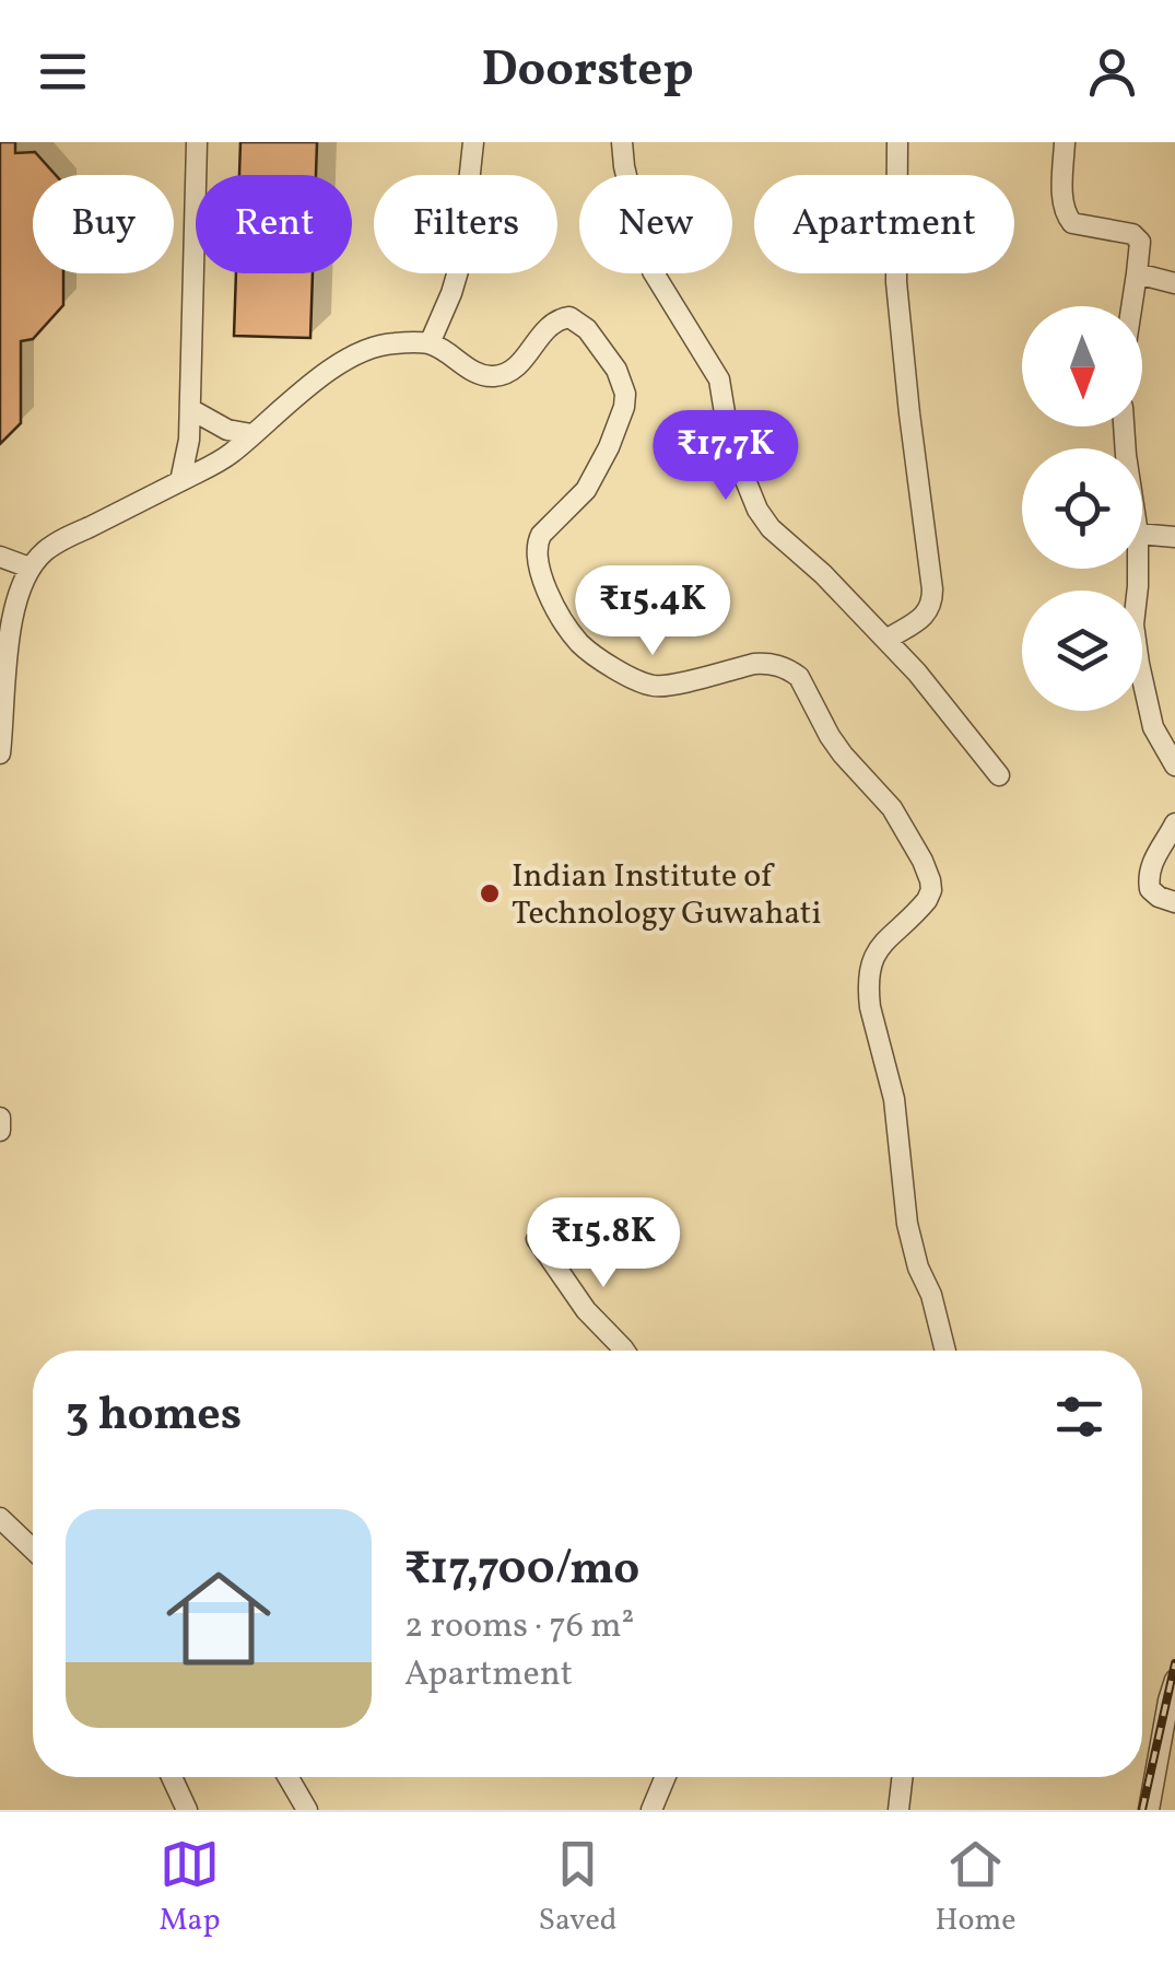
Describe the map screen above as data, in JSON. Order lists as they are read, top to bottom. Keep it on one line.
{"places":["Indian Institute of Technology Guwahati"],"north":"bottom","page":{"header":"Doorstep","chip":["Buy","Rent","Filters","New","Apartment"],"price":["₹17.7K","₹15.4K","₹15.8K"],"heading":"3 homes","list":[{"name":"₹17,700/mo","note":"2 rooms · 76 m² · Apartment"}],"tabs":["Map","Saved","Home"]}}
